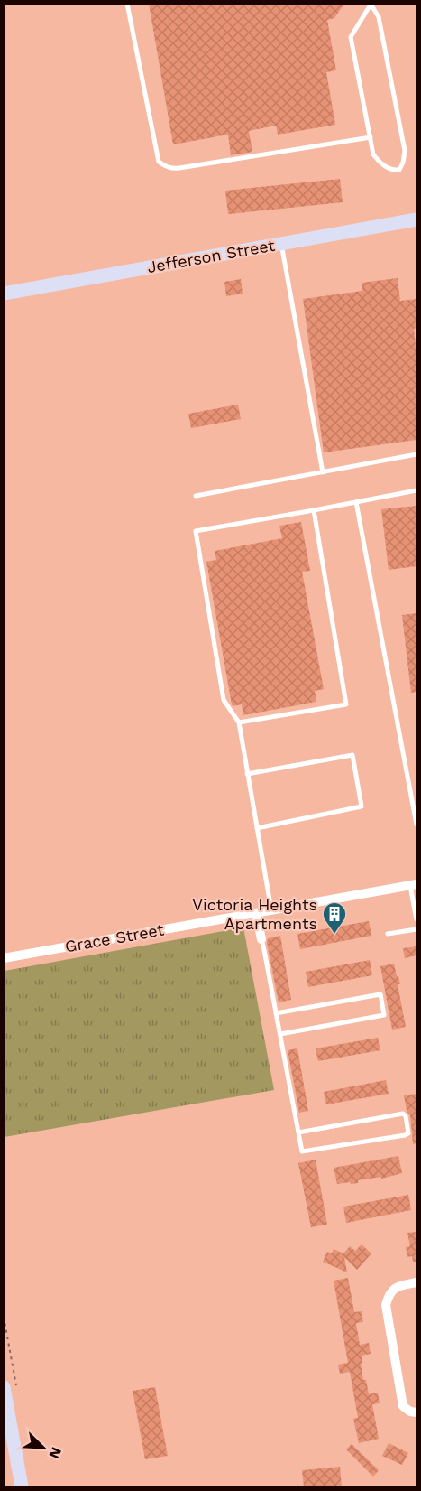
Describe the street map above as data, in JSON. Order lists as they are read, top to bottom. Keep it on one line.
{"streets":{"street":["Jefferson Street","Grace Street"]},"places":{"building":["Victoria Heights Apartments"]},"north":"bottom right"}
